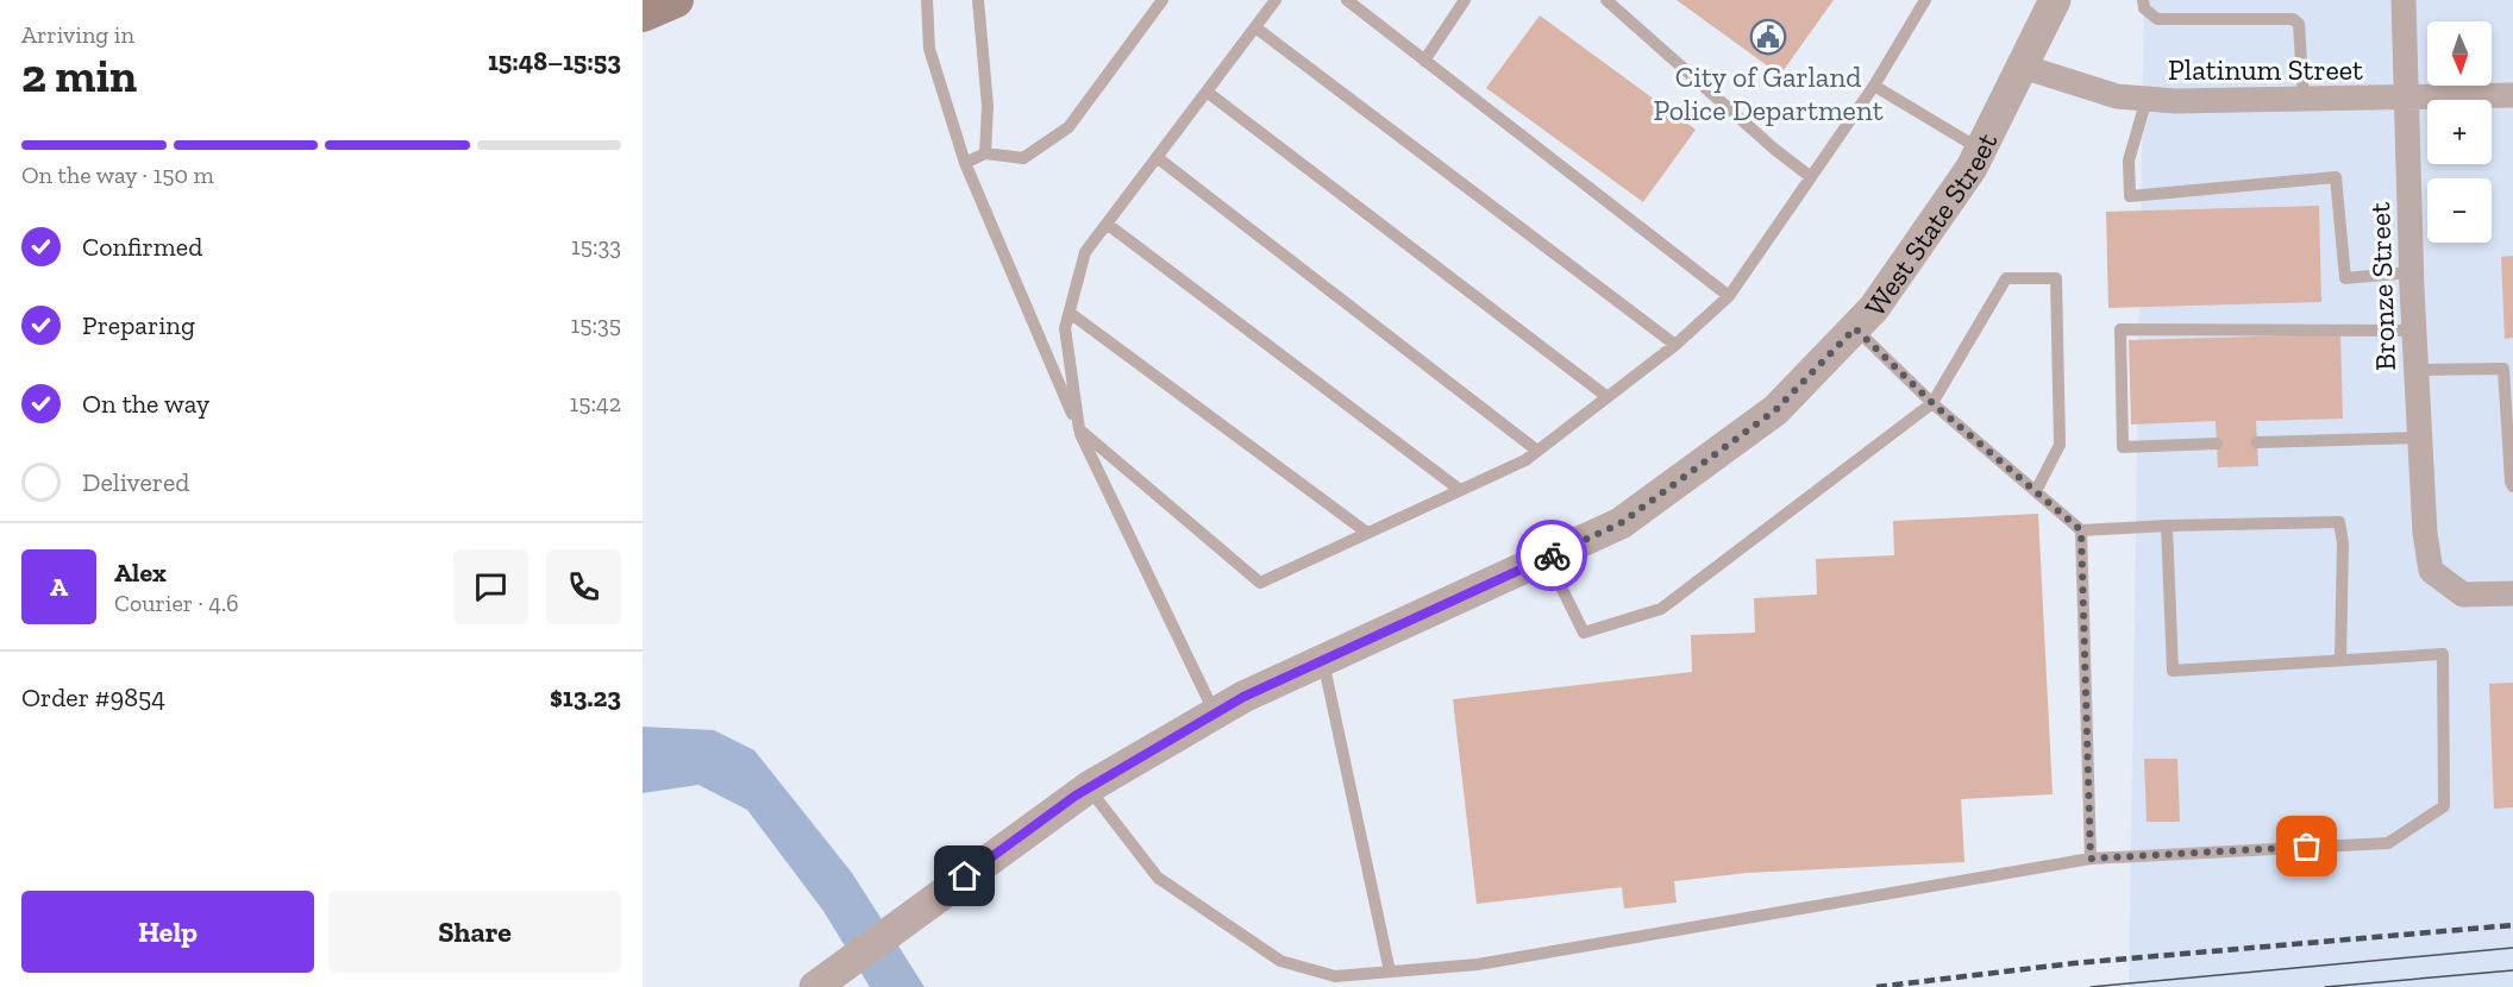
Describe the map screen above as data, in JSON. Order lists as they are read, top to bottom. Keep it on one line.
{"streets":{"street":["Platinum Street","West State Street","Bronze Street"]},"crossings":[["Platinum Street","West State Street"],["Platinum Street","Bronze Street"]],"places":{"public building":["City of Garland Police Department"]},"north":"bottom","page":{"heading":["2 min","Arriving in","15:48–15:53"],"panel":["Alex","Courier · 4.6","Order #9854","$13.23"],"map_buttons":["+","−"],"bar":"On the way · 150 m","list":[["Confirmed","15:33"],["Preparing","15:35"],["On the way","15:42"],"Delivered"],"round":"A","buttons":["Help","Share"]}}
